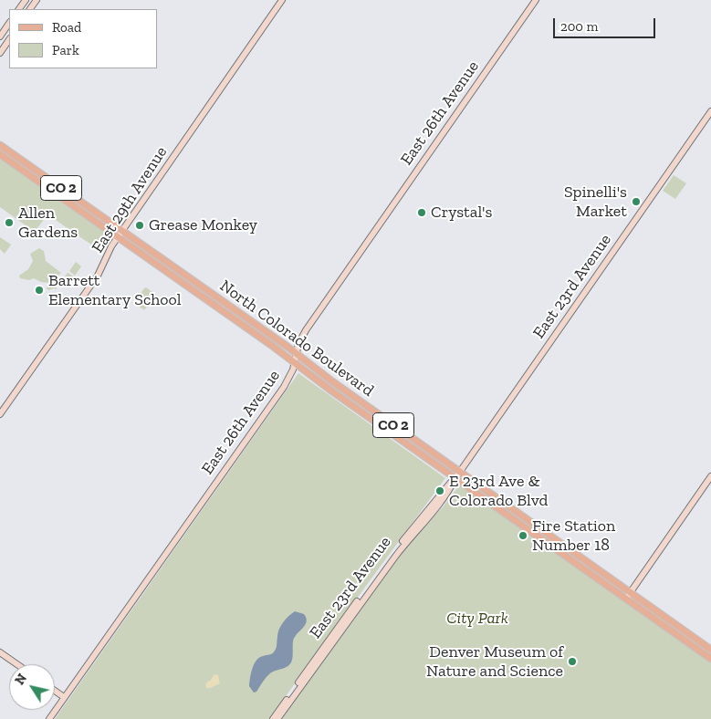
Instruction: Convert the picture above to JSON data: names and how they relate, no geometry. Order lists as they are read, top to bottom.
{
  "streets": {
    "main road": ["CO 2", "North Colorado Boulevard"],
    "street": ["East 26th Avenue", "East 29th Avenue", "East 23rd Avenue"]
  },
  "crossings": [
    ["East 26th Avenue", "North Colorado Boulevard"],
    ["East 29th Avenue", "North Colorado Boulevard"],
    ["East 23rd Avenue", "North Colorado Boulevard"]
  ],
  "parks": ["City Park"],
  "places": [
    "Spinelli's Market",
    "Crystal's",
    "Allen Gardens",
    "Grease Monkey",
    "Barrett Elementary School",
    "E 23rd Ave & Colorado Blvd",
    "Fire Station Number 18",
    "Denver Museum of Nature and Science"
  ],
  "legend": ["Road", "Park"],
  "scale_bar": "200 m",
  "north": "top left"
}
